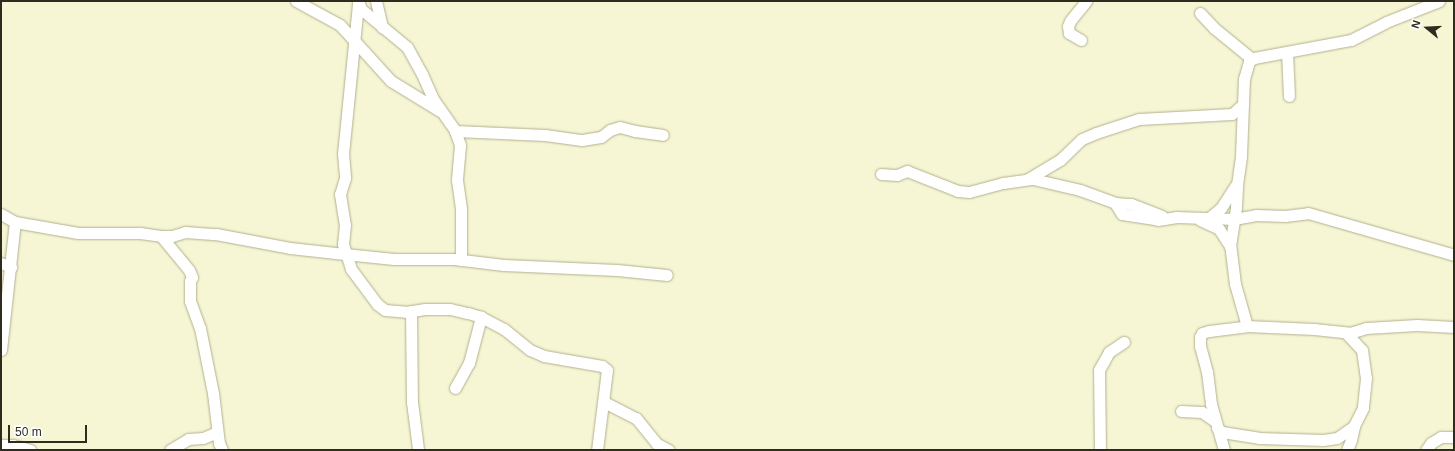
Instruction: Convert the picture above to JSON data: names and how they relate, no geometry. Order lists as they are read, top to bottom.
{
  "scale_bar": "50 m",
  "north": "left"
}
